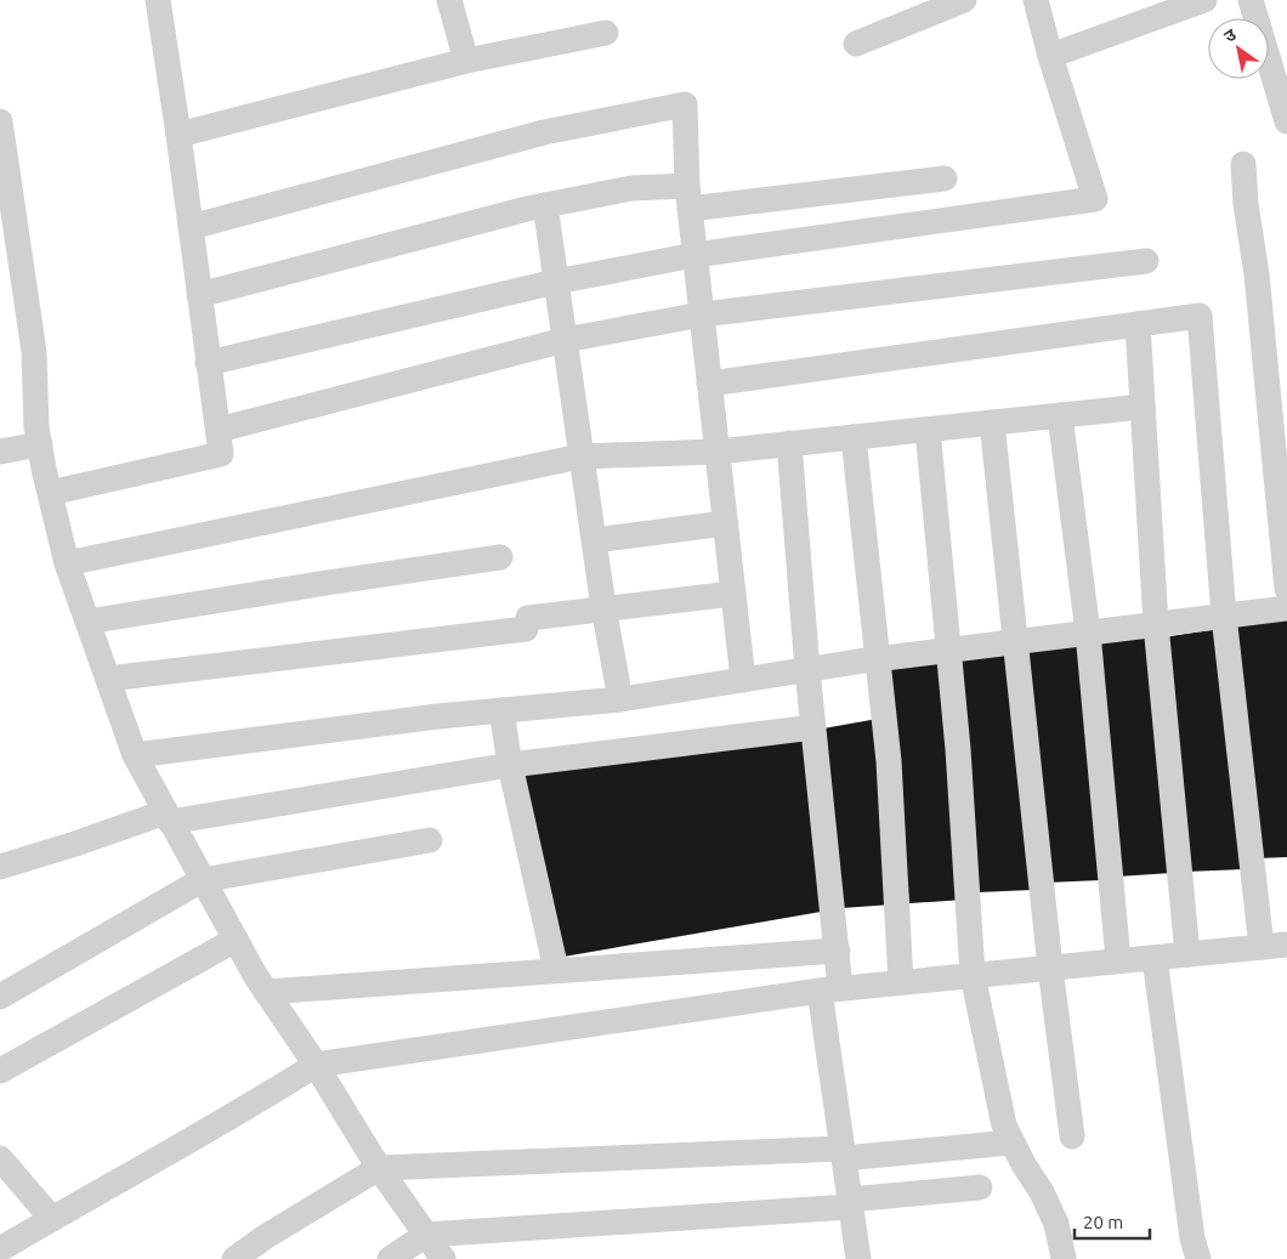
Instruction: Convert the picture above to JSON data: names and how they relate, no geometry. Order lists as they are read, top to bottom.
{
  "scale_bar": "20 m",
  "north": "top left"
}
